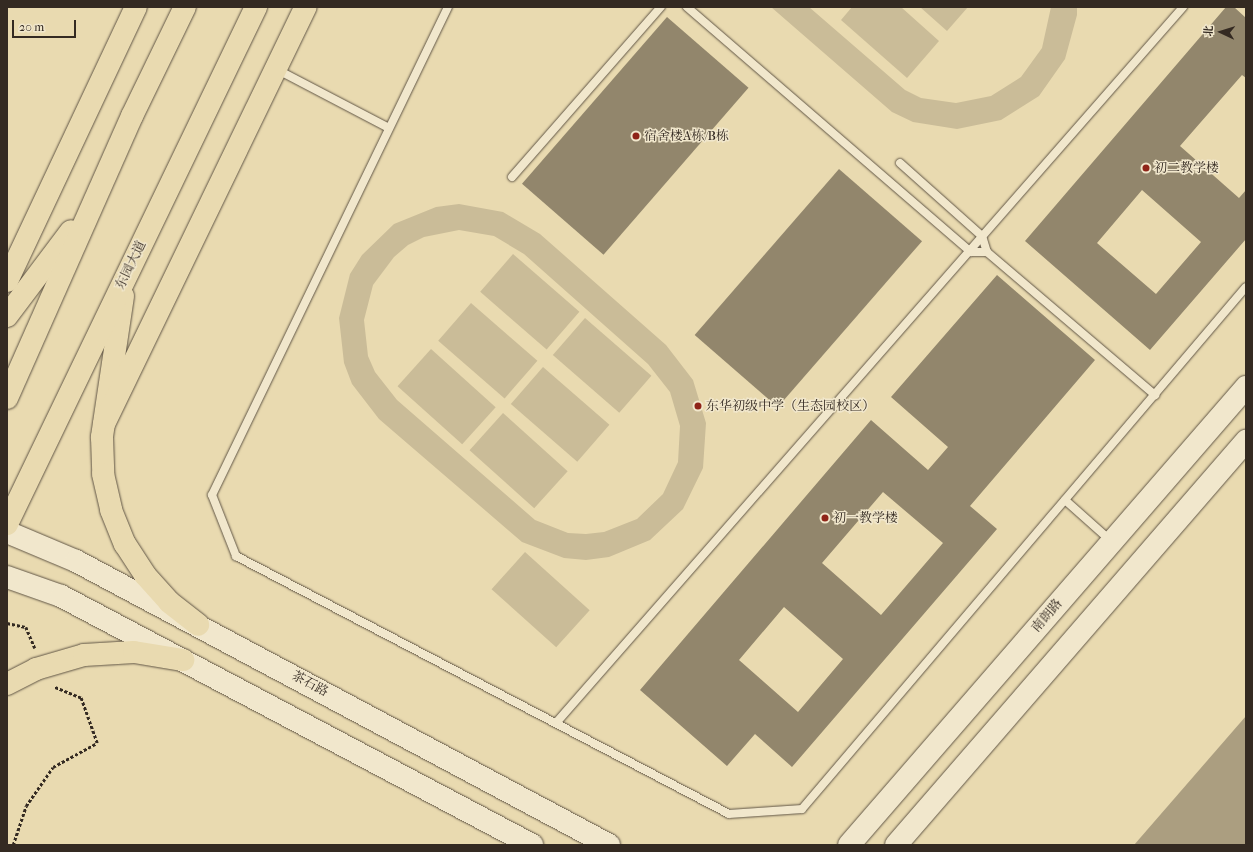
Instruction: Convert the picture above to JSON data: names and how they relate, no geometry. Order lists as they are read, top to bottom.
{
  "streets": {
    "main road": ["东园大道", "南朗路", "茶石路"]
  },
  "places": [
    "宿舍楼A栋/B栋",
    "初二教学楼",
    "东华初级中学（生态园校区）",
    "初一教学楼"
  ],
  "scale_bar": "20 m",
  "north": "left"
}
